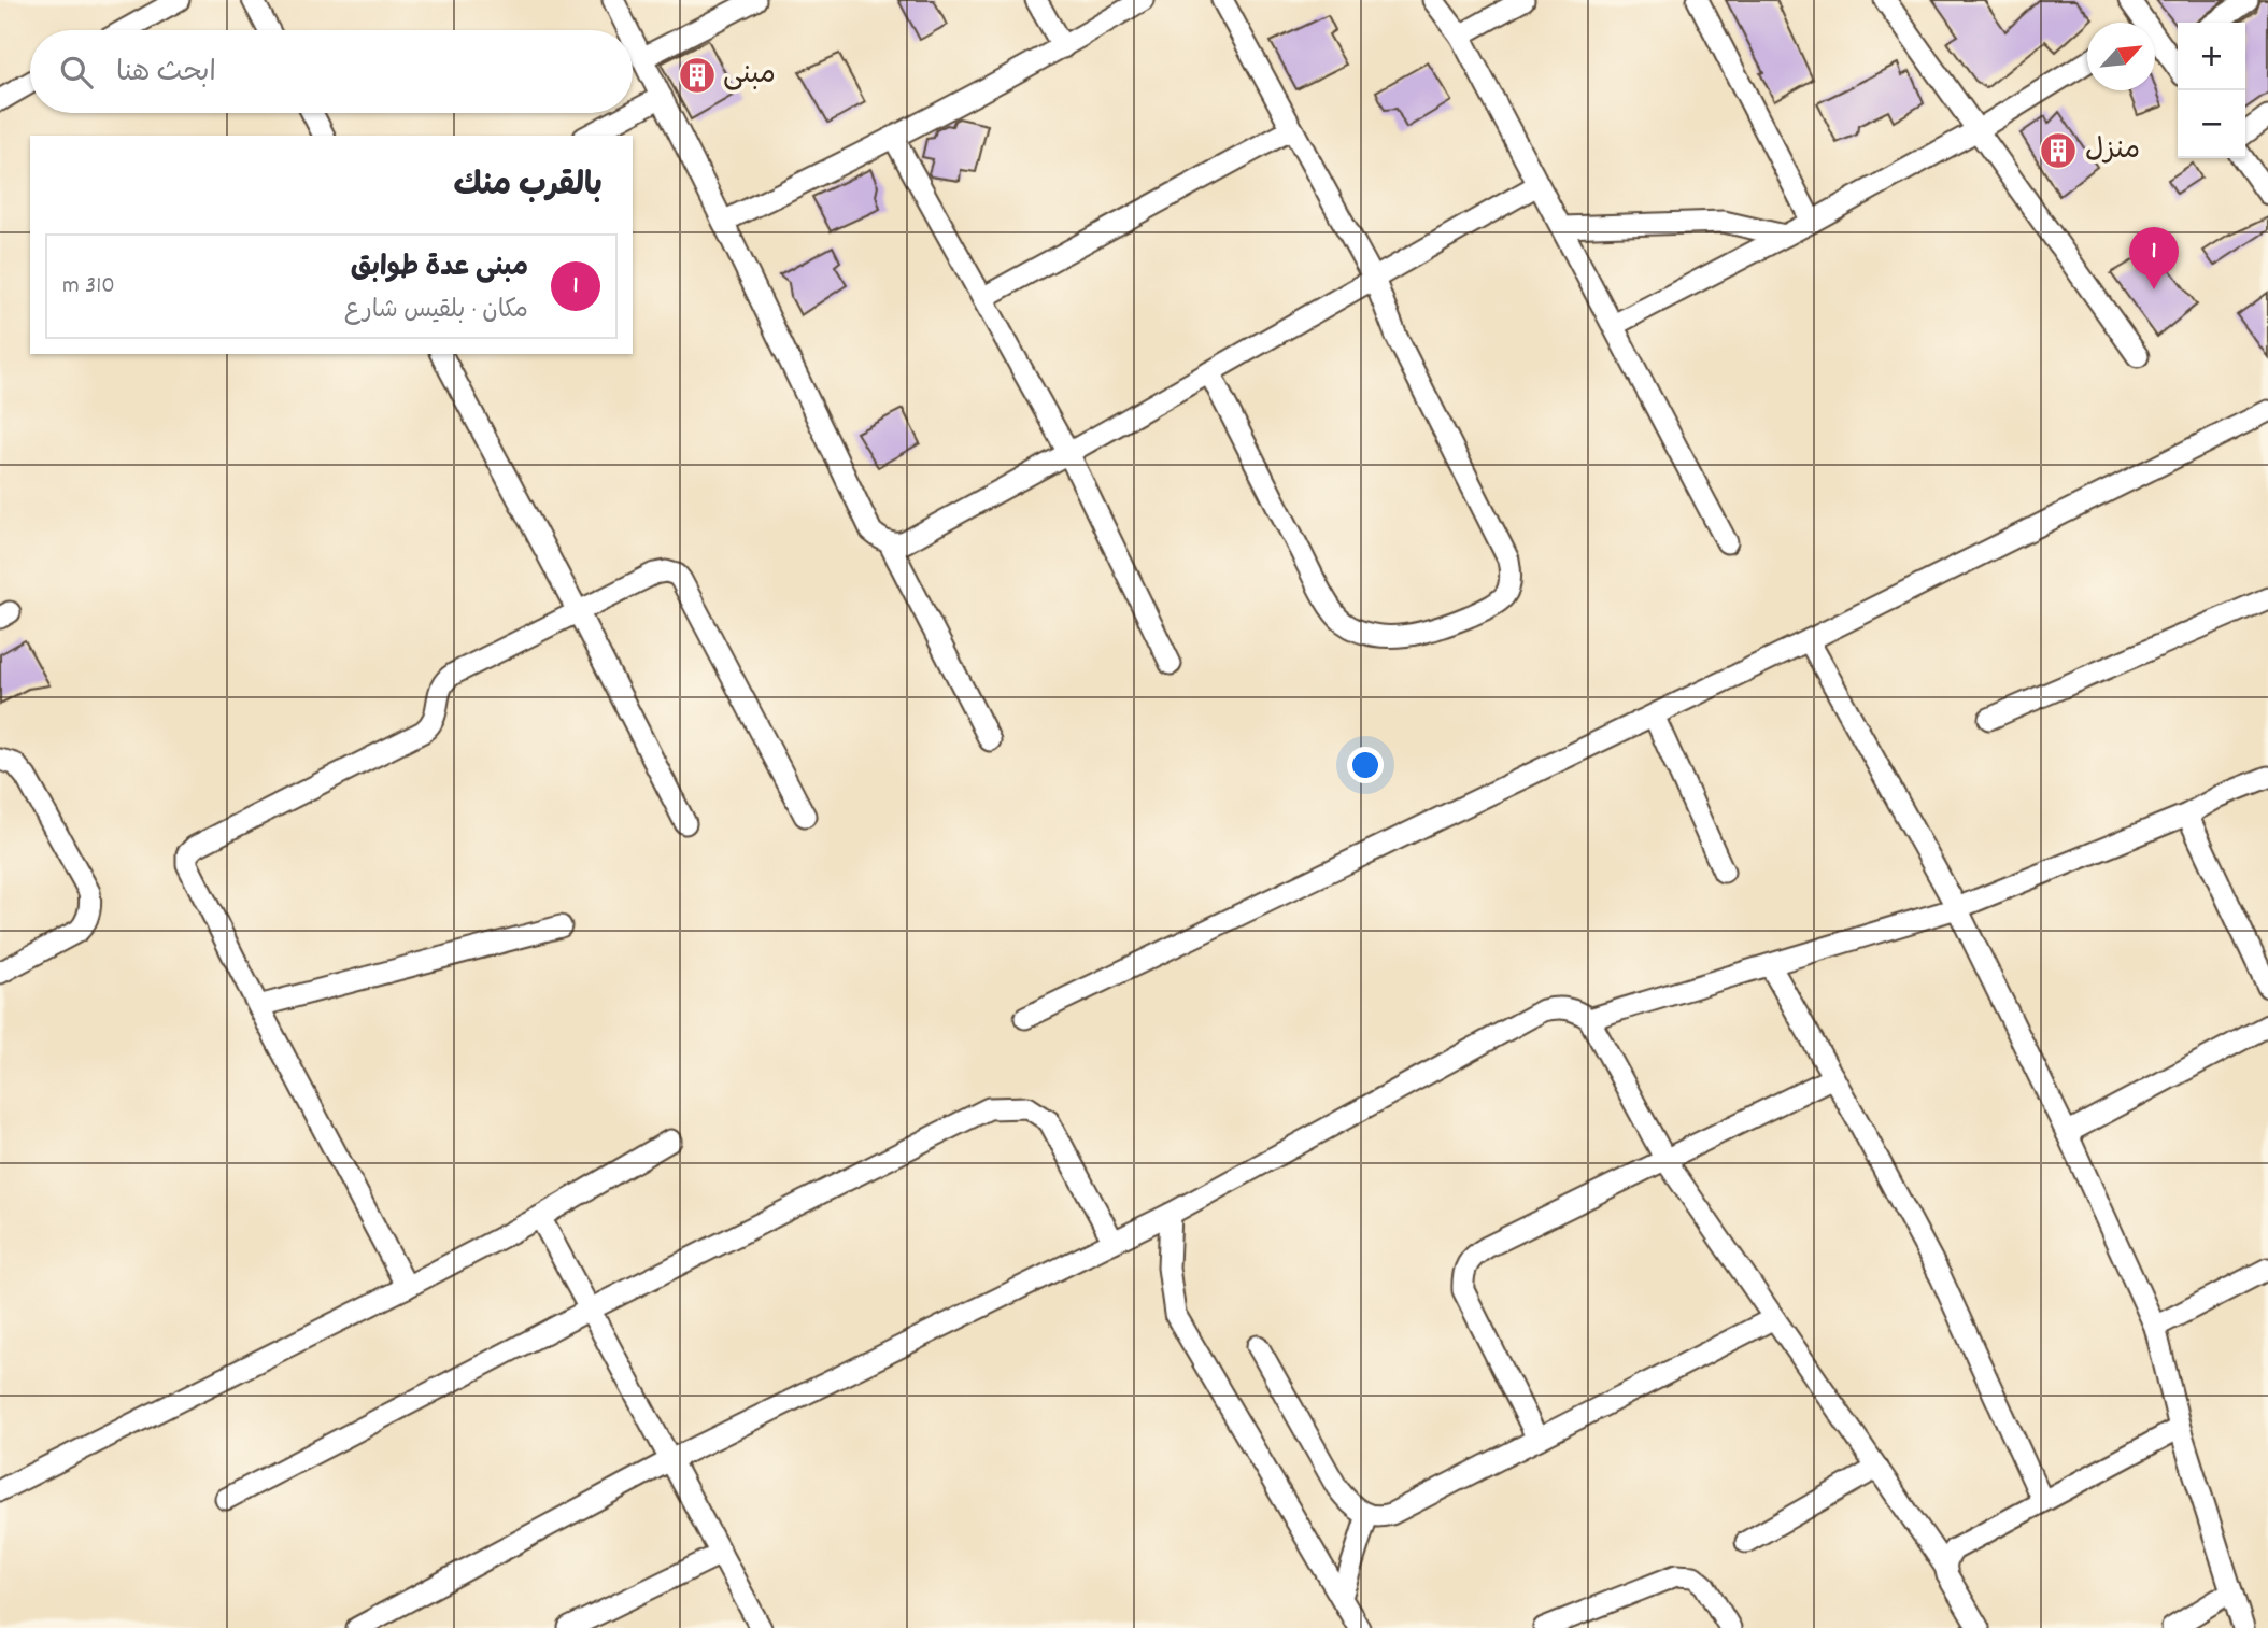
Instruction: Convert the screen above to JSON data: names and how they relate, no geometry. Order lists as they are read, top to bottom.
{
  "places": {
    "building": ["مبنى", "منزل"]
  },
  "north": "top right",
  "page": {
    "map_buttons": ["+", "−"],
    "search": "ابحث هنا",
    "heading": "بالقرب منك",
    "pins": "1",
    "list": [
      {
        "mark": "1",
        "name": "مبنى عدة طوابق",
        "note": "مكان · بلقيس شارع",
        "value": "310 m"
      }
    ]
  }
}
